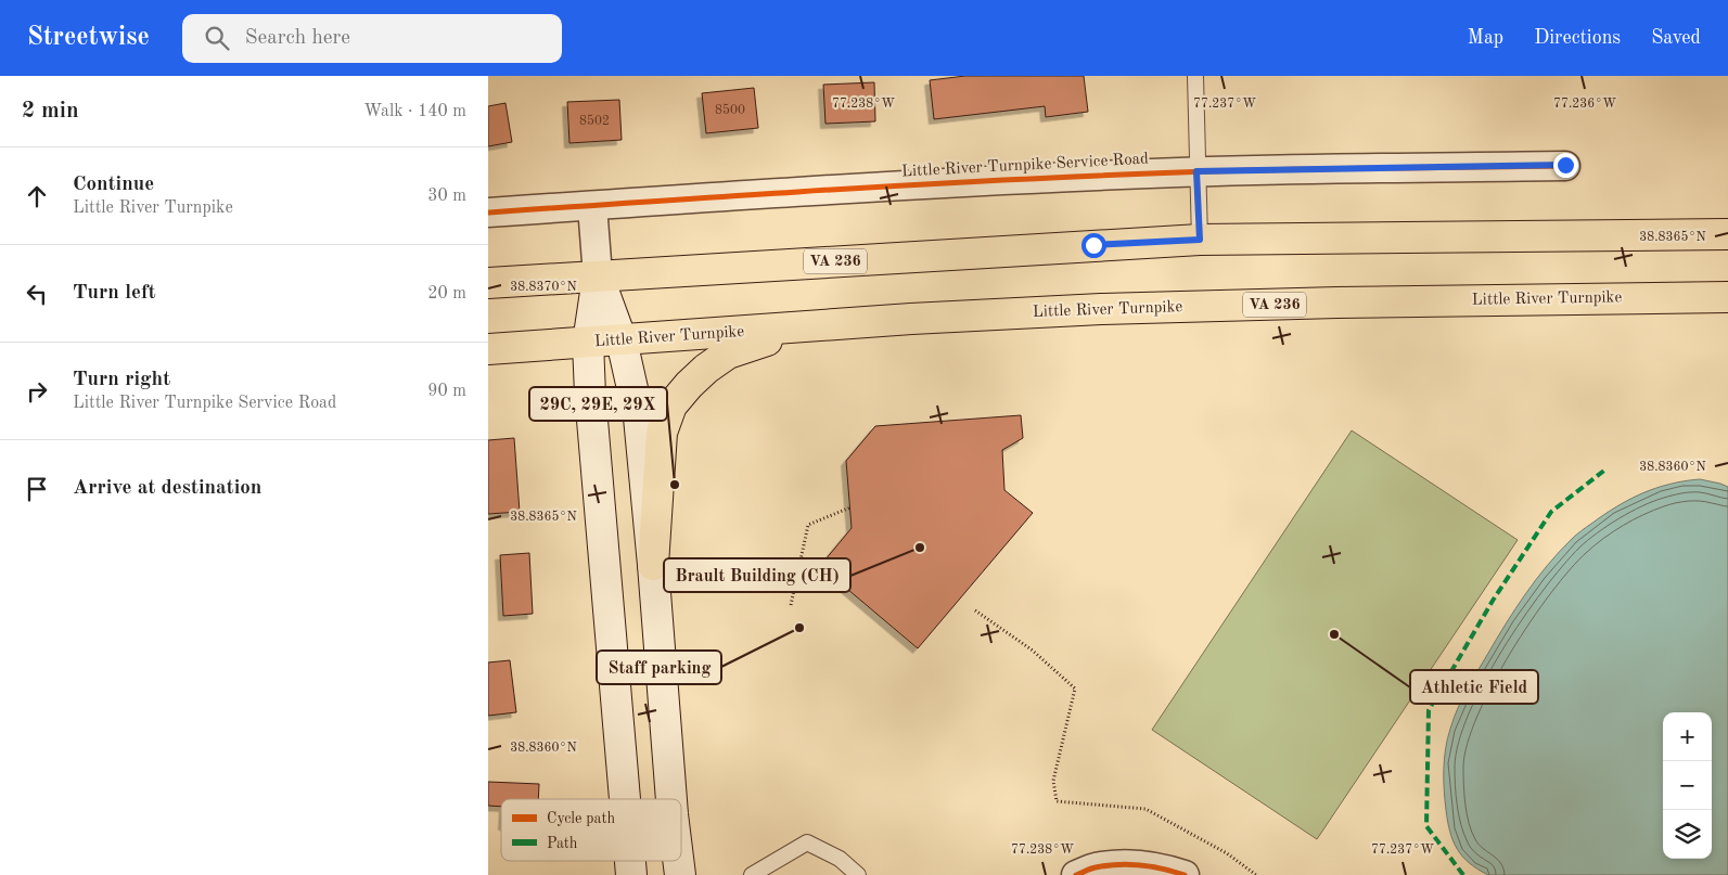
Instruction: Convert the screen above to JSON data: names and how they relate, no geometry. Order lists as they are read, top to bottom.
{
  "streets": {
    "main road": ["VA 236", "Little River Turnpike"],
    "street": ["Little River Turnpike Service Road"]
  },
  "places": [
    "29C, 29E, 29X",
    "Brault Building (CH)",
    "Staff parking",
    "Athletic Field"
  ],
  "house_numbers": ["8500", "8502"],
  "legend": ["Cycle path", "Path"],
  "page": {
    "header": "Streetwise",
    "search": "Search here",
    "nav": ["Map", "Directions", "Saved"],
    "heading": ["2 min", "Walk · 140 m"],
    "list": [
      ["Continue", "Little River Turnpike", "30 m"],
      ["Turn left", "20 m"],
      ["Turn right", "Little River Turnpike Service Road", "90 m"],
      "Arrive at destination"
    ],
    "map_buttons": ["+", "−"]
  },
  "coordinates": [
    "77.238°W",
    "77.237°W",
    "77.236°W",
    "38.8365°N",
    "38.8370°N",
    "38.8360°N"
  ]
}
